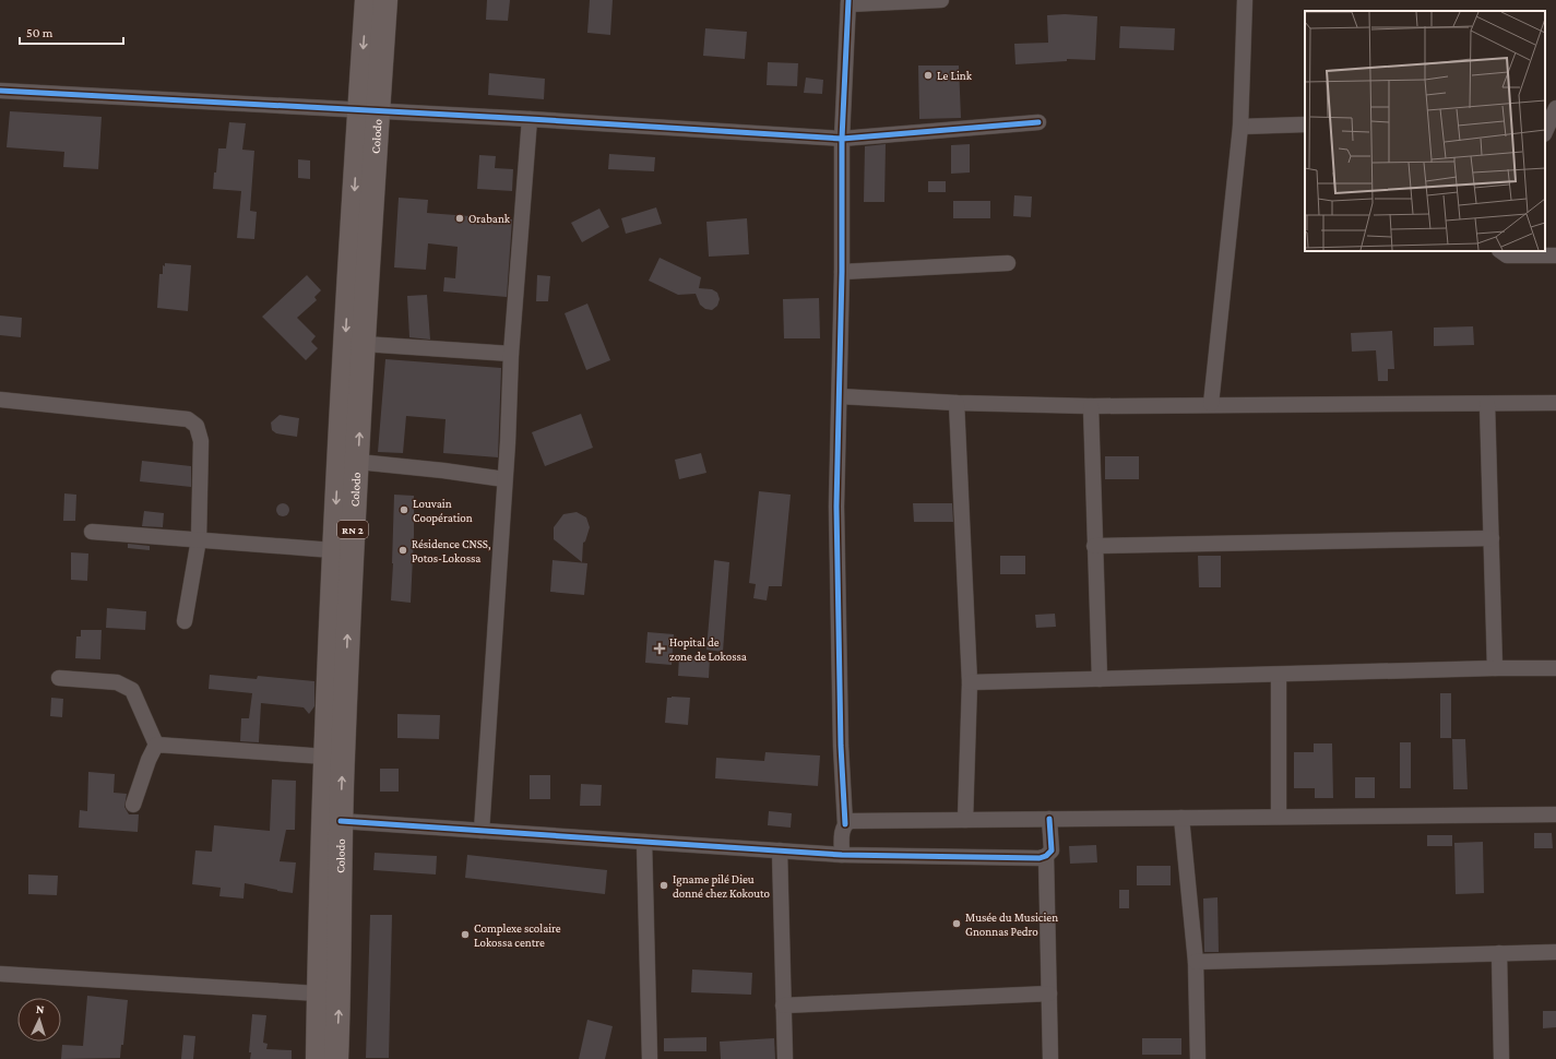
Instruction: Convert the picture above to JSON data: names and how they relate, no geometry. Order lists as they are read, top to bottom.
{
  "streets": {
    "main road": ["Colodo", "RN 2"]
  },
  "places": {
    "other": [
      "Le Link",
      "Orabank",
      "Louvain Coopération",
      "Résidence CNSS, Potos-Lokossa",
      "Igname pilé Dieu donné chez Kokouto",
      "Musée du Musicien Gnonnas Pedro",
      "Complexe scolaire Lokossa centre"
    ],
    "health": ["Hopital de zone de Lokossa"]
  },
  "scale_bar": "50 m",
  "north": "top"
}
